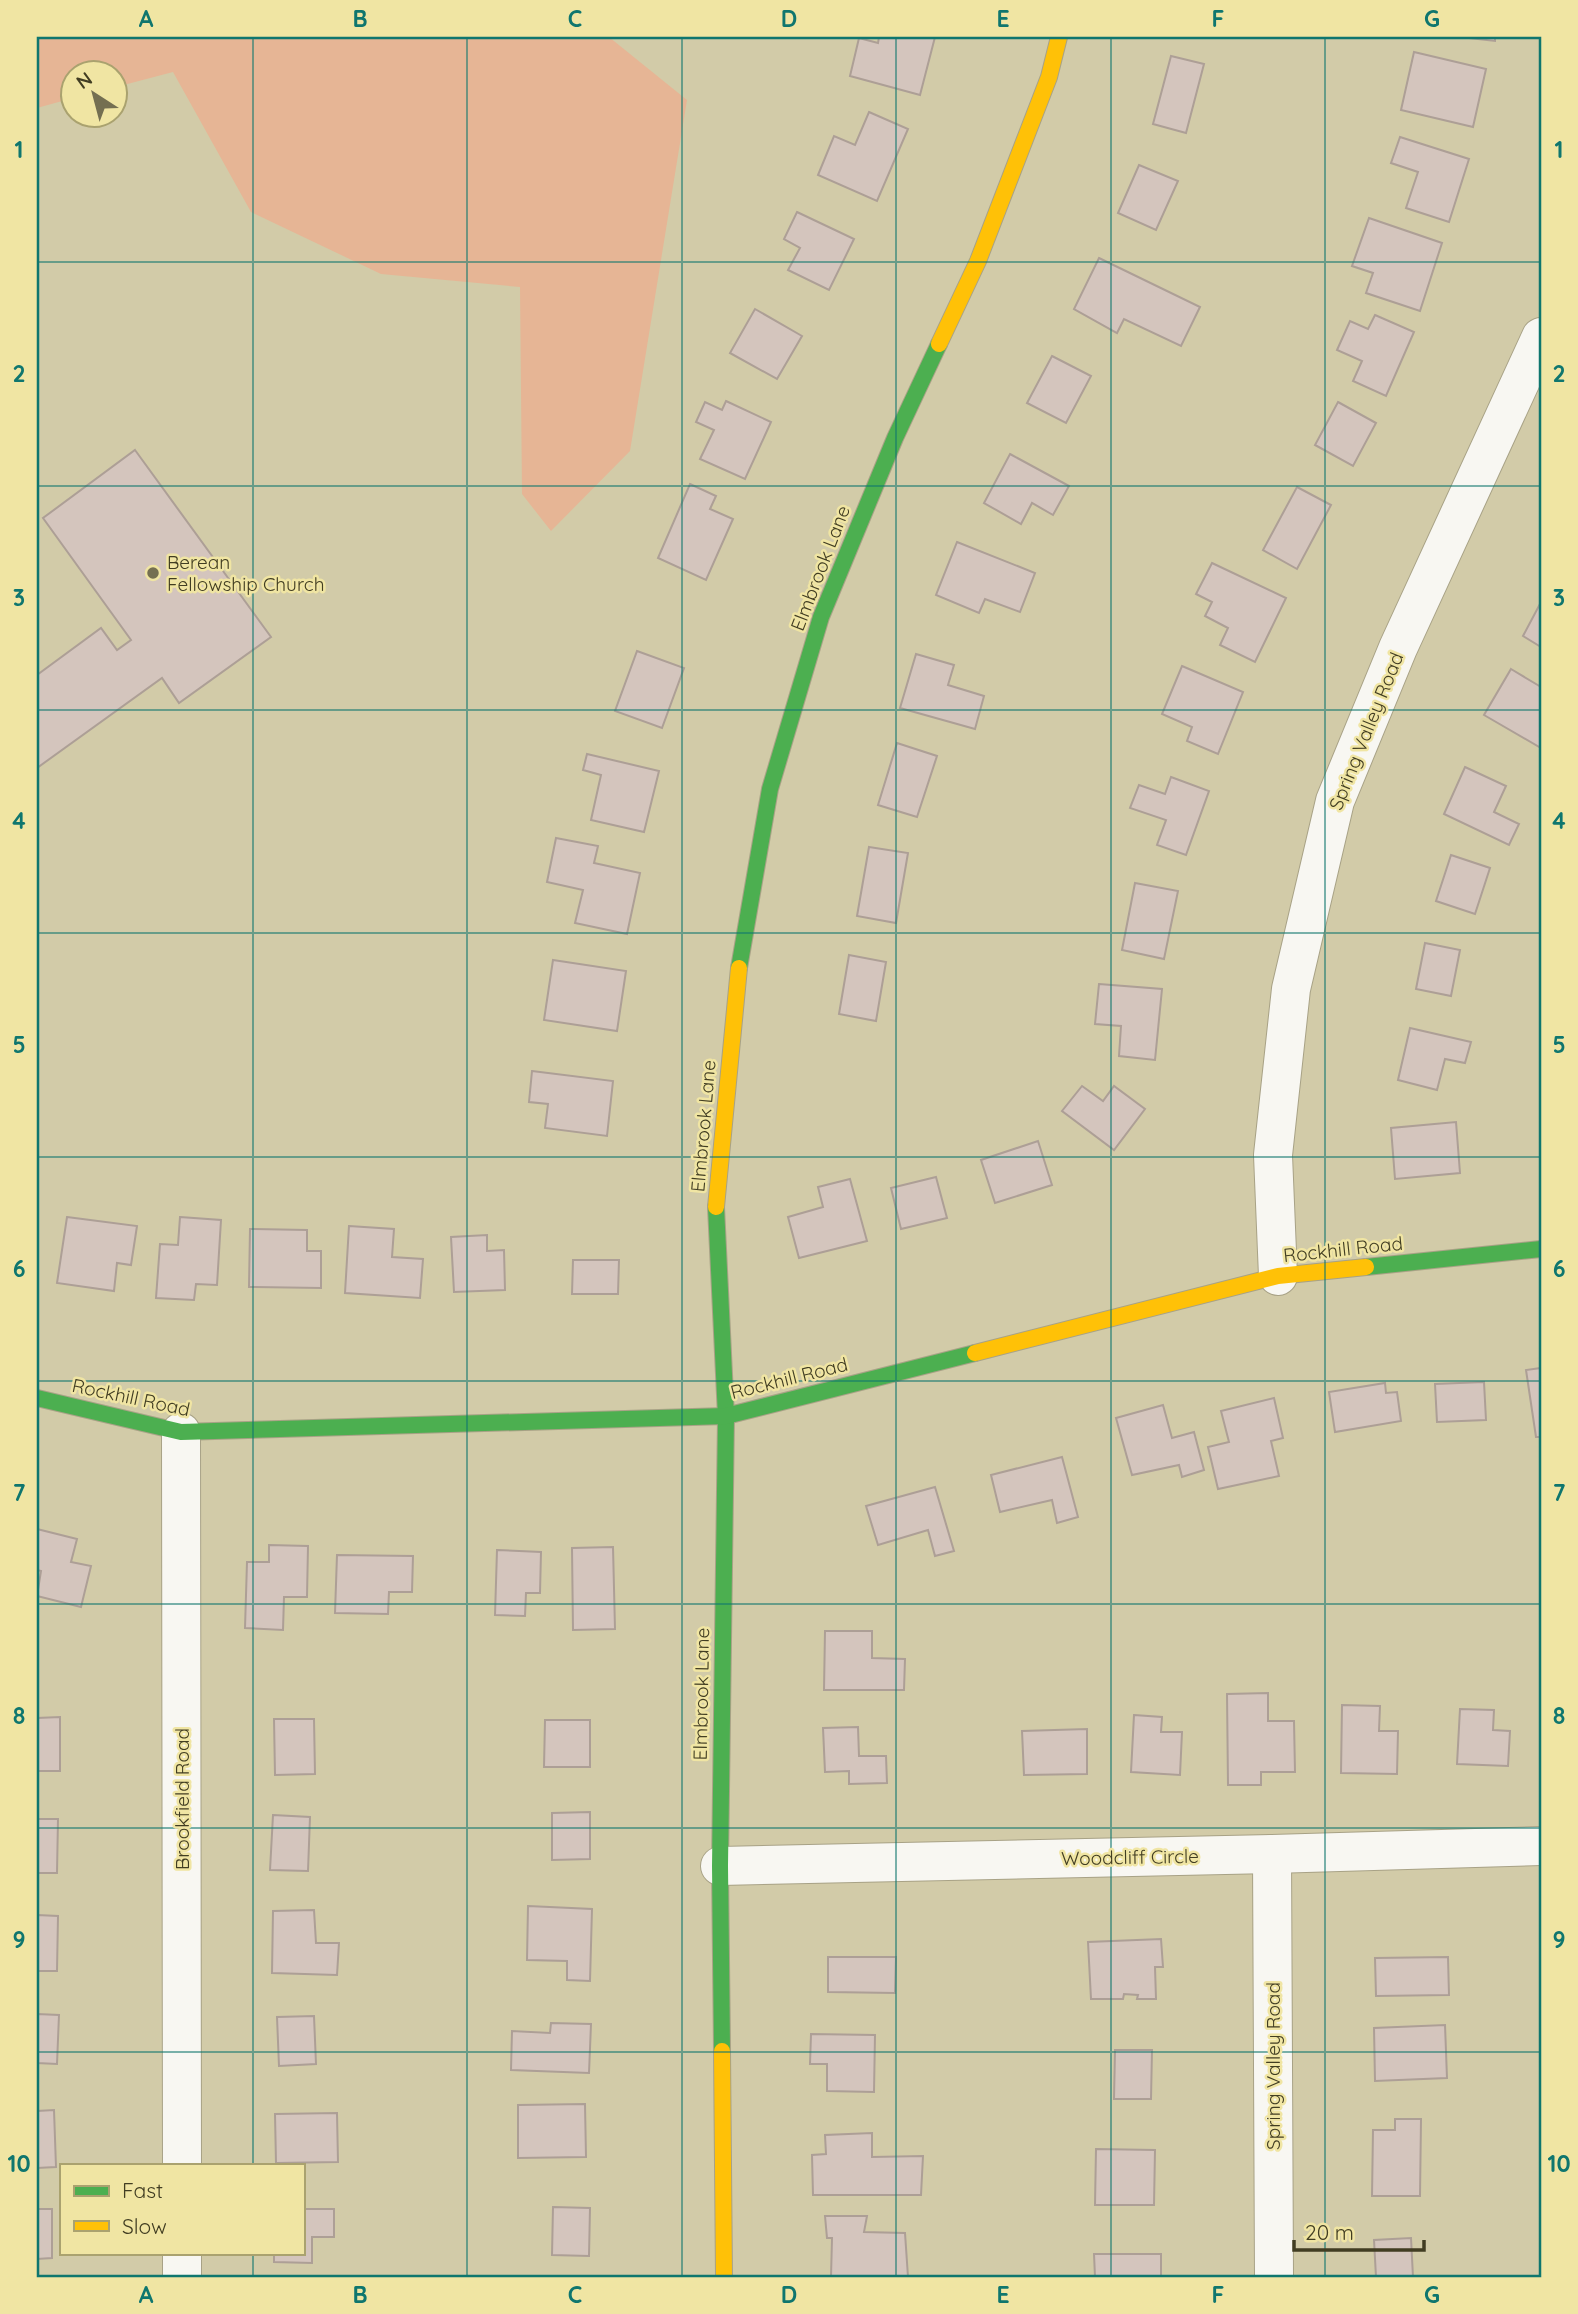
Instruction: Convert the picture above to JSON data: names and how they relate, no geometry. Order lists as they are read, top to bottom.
{
  "streets": {
    "street": [
      "Elmbrook Lane",
      "Spring Valley Road",
      "Rockhill Road",
      "Brookfield Road",
      "Woodcliff Circle"
    ]
  },
  "crossings": [
    ["Elmbrook Lane", "Rockhill Road"],
    ["Elmbrook Lane", "Woodcliff Circle"],
    ["Spring Valley Road", "Rockhill Road"],
    ["Spring Valley Road", "Woodcliff Circle"],
    ["Rockhill Road", "Brookfield Road"]
  ],
  "places": ["Berean Fellowship Church"],
  "legend": ["Fast", "Slow"],
  "scale_bar": "20 m",
  "north": "top left",
  "grid": {
    "columns": [
      "A",
      "B",
      "C",
      "D",
      "E",
      "F",
      "G"
    ],
    "rows": [
      "1",
      "2",
      "3",
      "4",
      "5",
      "6",
      "7",
      "8",
      "9",
      "10"
    ]
  }
}
